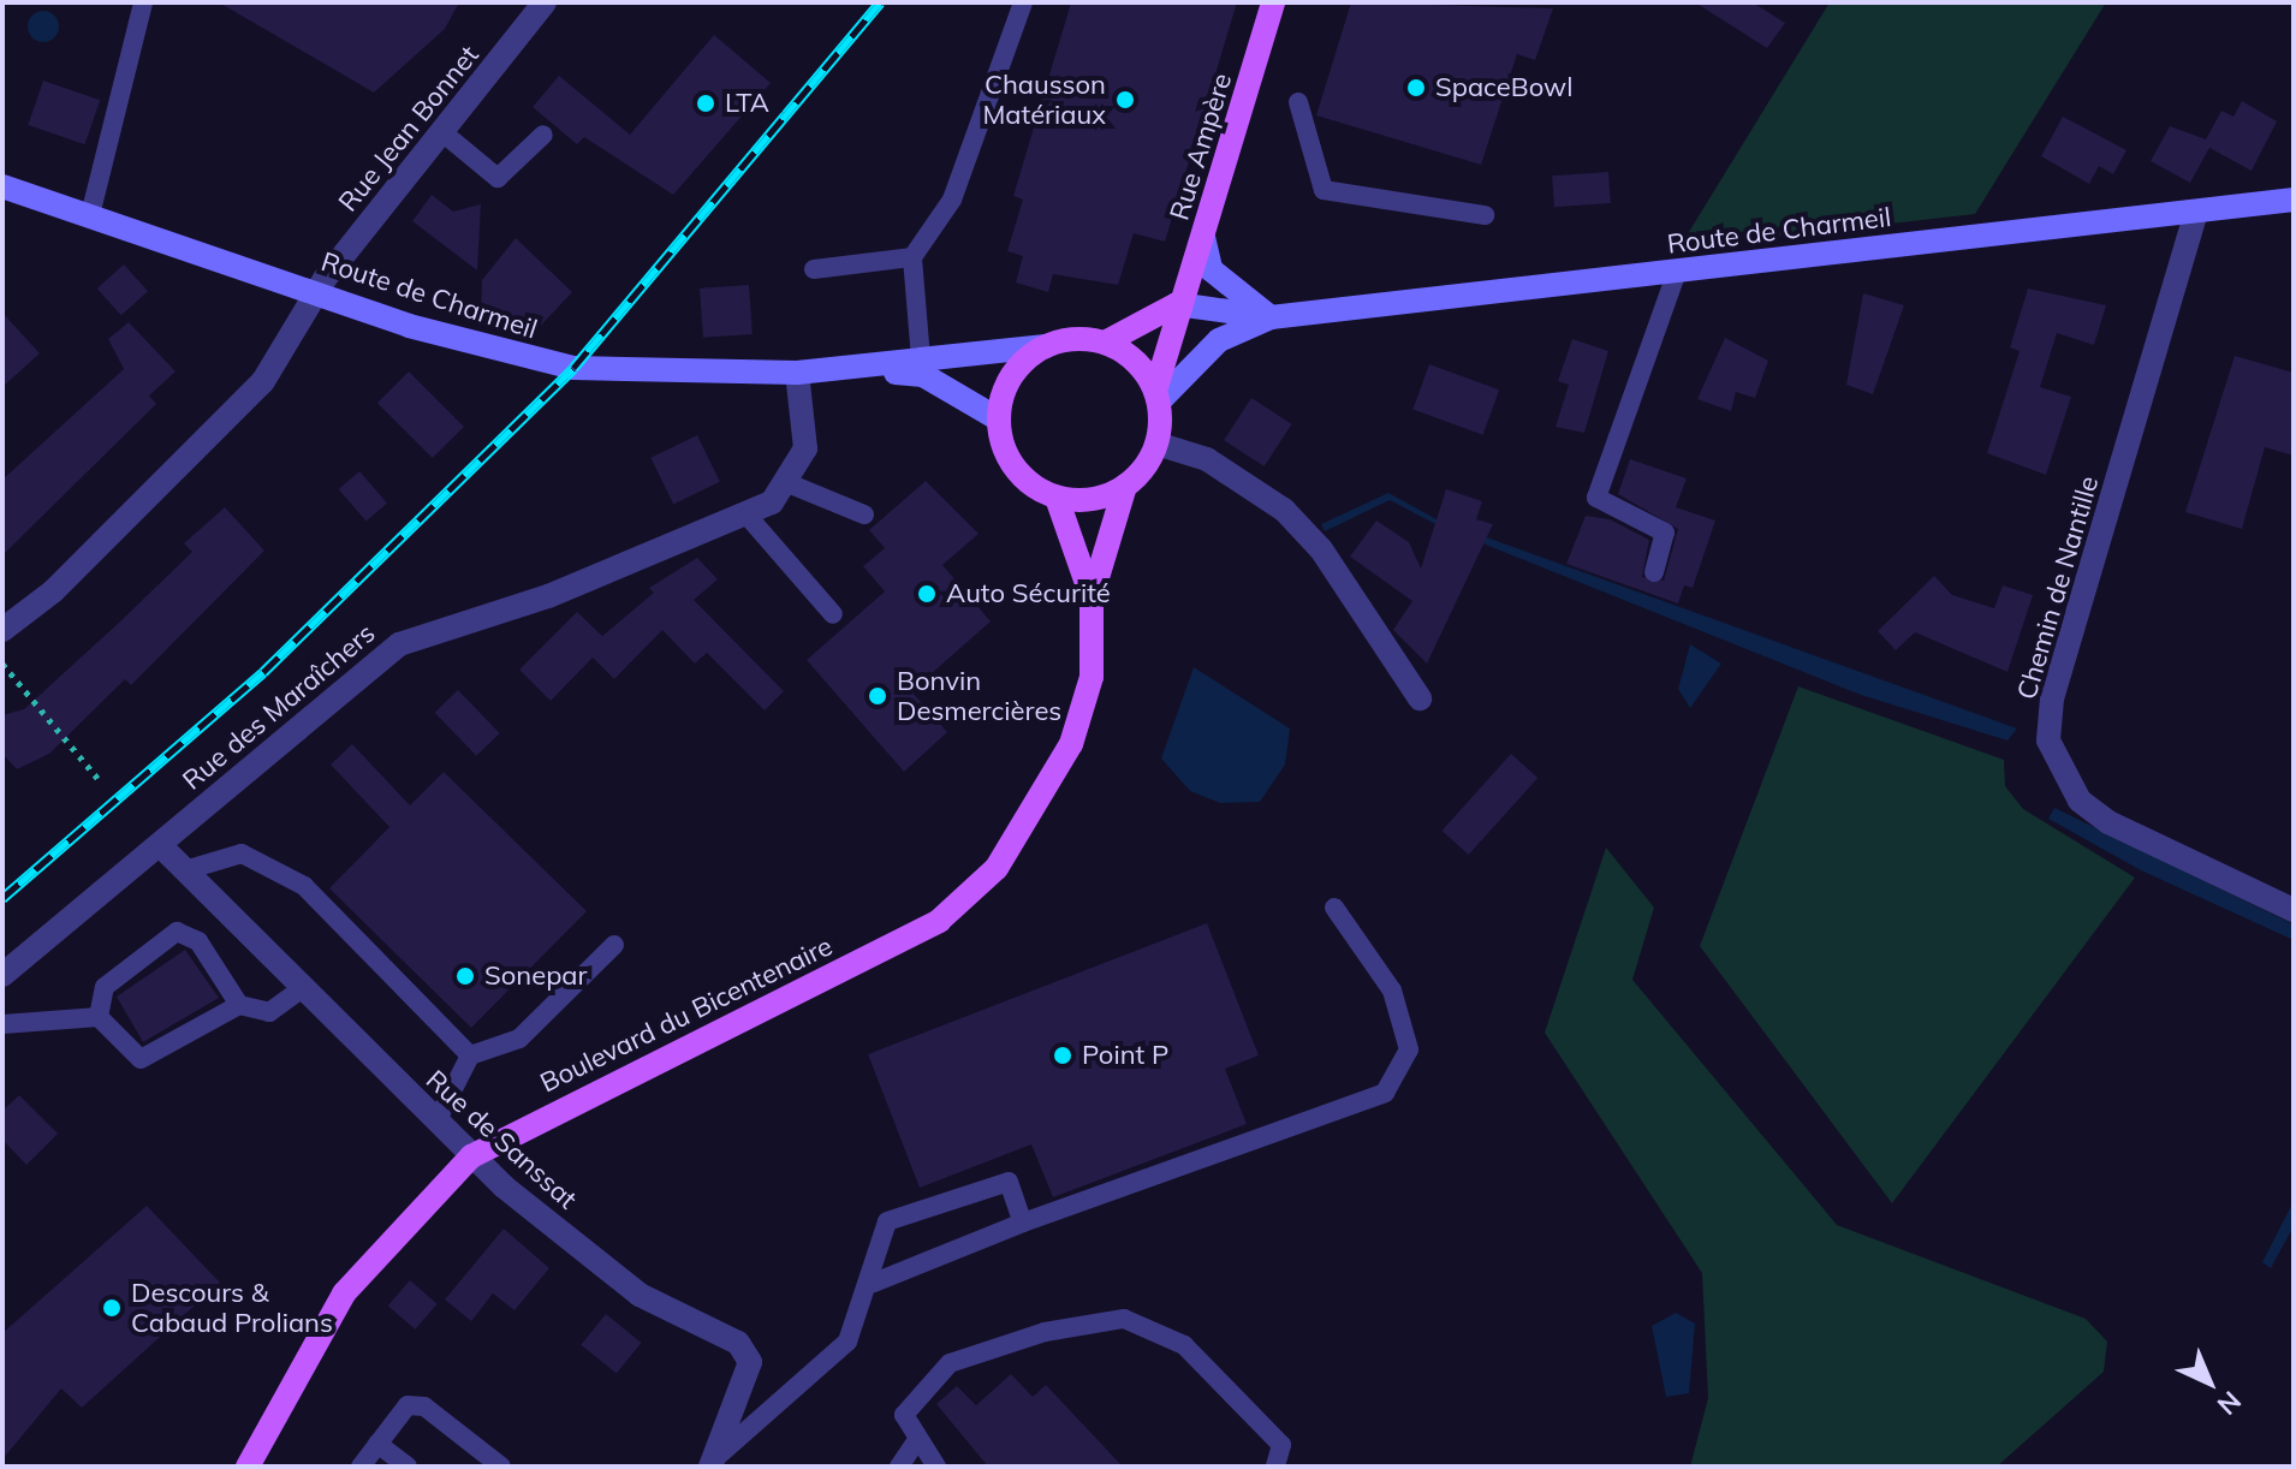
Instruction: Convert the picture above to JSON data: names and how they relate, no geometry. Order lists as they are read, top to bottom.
{
  "streets": {
    "main road": ["Rue Ampère", "Route de Charmeil", "Boulevard du Bicentenaire"],
    "street": [
      "Rue Jean Bonnet",
      "Chemin de Nantille",
      "Rue des Maraîchers",
      "Rue de Sanssat"
    ]
  },
  "crossings": [
    ["Rue Jean Bonnet", "Route de Charmeil"],
    ["Rue Ampère", "Route de Charmeil"],
    ["Rue Ampère", "Boulevard du Bicentenaire"],
    ["Route de Charmeil", "Chemin de Nantille"],
    ["Route de Charmeil", "Boulevard du Bicentenaire"],
    ["Rue des Maraîchers", "Rue de Sanssat"],
    ["Boulevard du Bicentenaire", "Rue de Sanssat"]
  ],
  "places": [
    "SpaceBowl",
    "Chausson Matériaux",
    "LTA",
    "Auto Sécurité",
    "Bonvin Desmercières",
    "Sonepar",
    "Point P",
    "Descours & Cabaud Prolians"
  ],
  "north": "bottom right"
}
